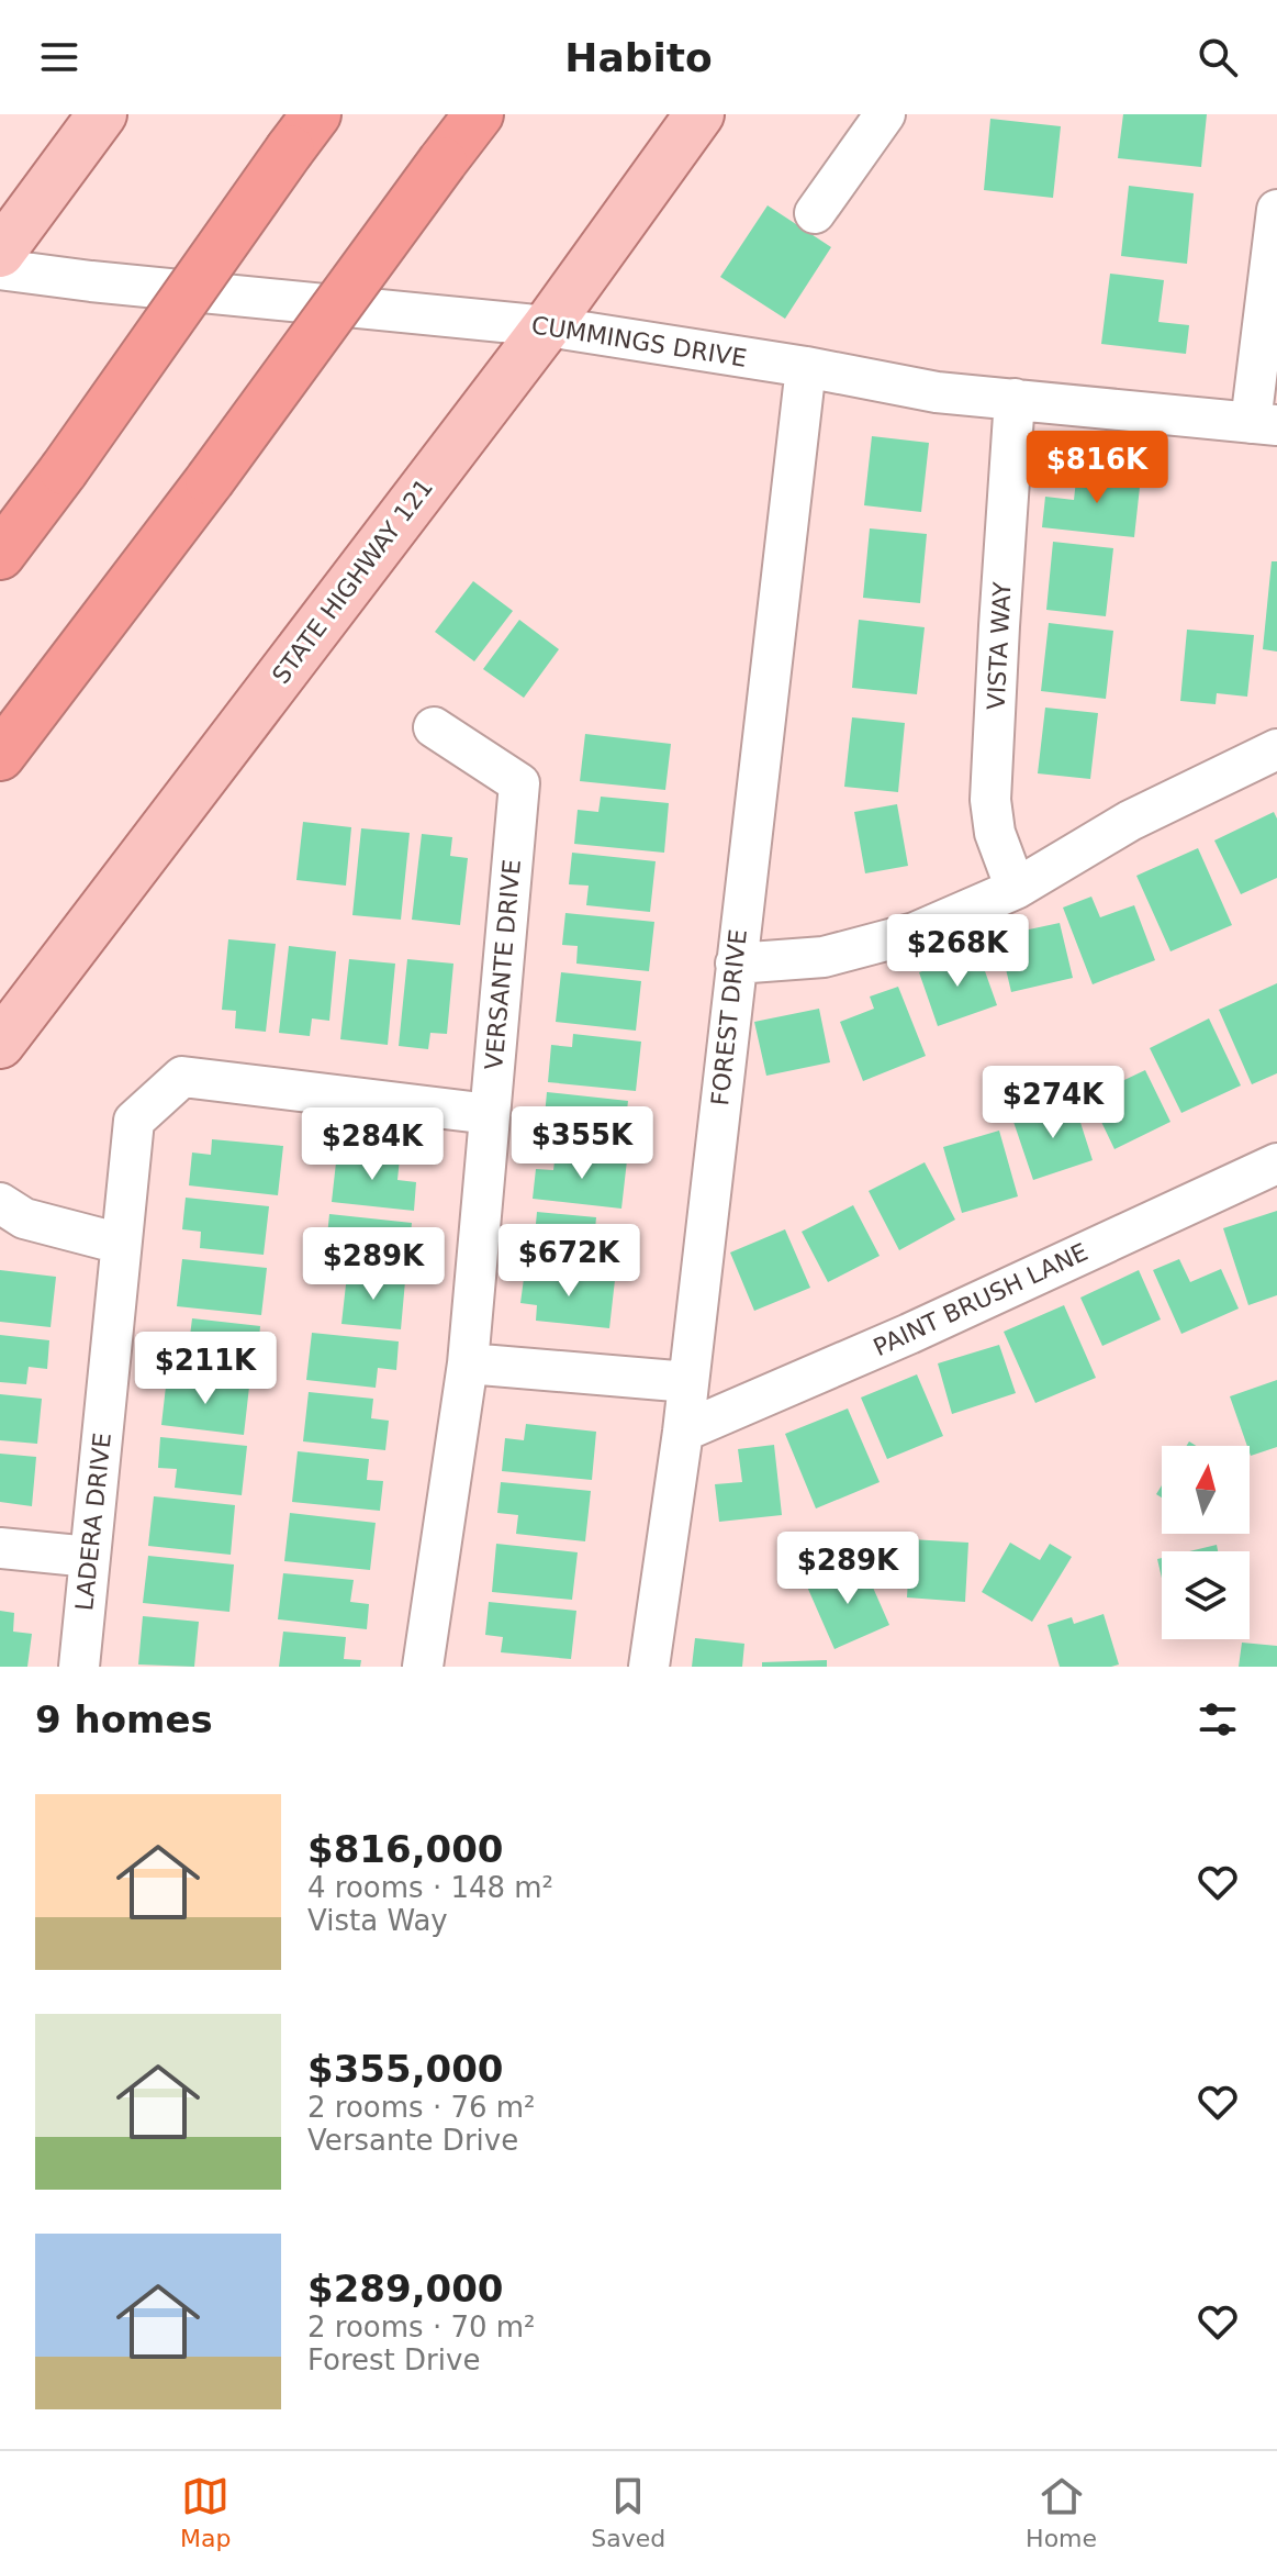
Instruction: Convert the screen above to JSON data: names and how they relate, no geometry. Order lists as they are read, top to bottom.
{
  "streets": {
    "main road": ["STATE HIGHWAY 121"],
    "street": [
      "CUMMINGS DRIVE",
      "VISTA WAY",
      "VERSANTE DRIVE",
      "FOREST DRIVE",
      "PAINT BRUSH LANE",
      "LADERA DRIVE"
    ]
  },
  "crossings": [
    ["CUMMINGS DRIVE", "STATE HIGHWAY 121"],
    ["CUMMINGS DRIVE", "VISTA WAY"],
    ["CUMMINGS DRIVE", "FOREST DRIVE"],
    ["VERSANTE DRIVE", "LADERA DRIVE"],
    ["FOREST DRIVE", "PAINT BRUSH LANE"]
  ],
  "north": "top",
  "page": {
    "header": "Habito",
    "price": [
      "$816K",
      "$268K",
      "$274K",
      "$355K",
      "$284K",
      "$672K",
      "$289K",
      "$211K",
      "$289K"
    ],
    "heading": "9 homes",
    "list": [
      {
        "name": "$816,000",
        "note": "4 rooms · 148 m² · Vista Way"
      },
      {
        "name": "$355,000",
        "note": "2 rooms · 76 m² · Versante Drive"
      },
      {
        "name": "$289,000",
        "note": "2 rooms · 70 m² · Forest Drive"
      }
    ],
    "tabs": ["Map", "Saved", "Home"]
  }
}
